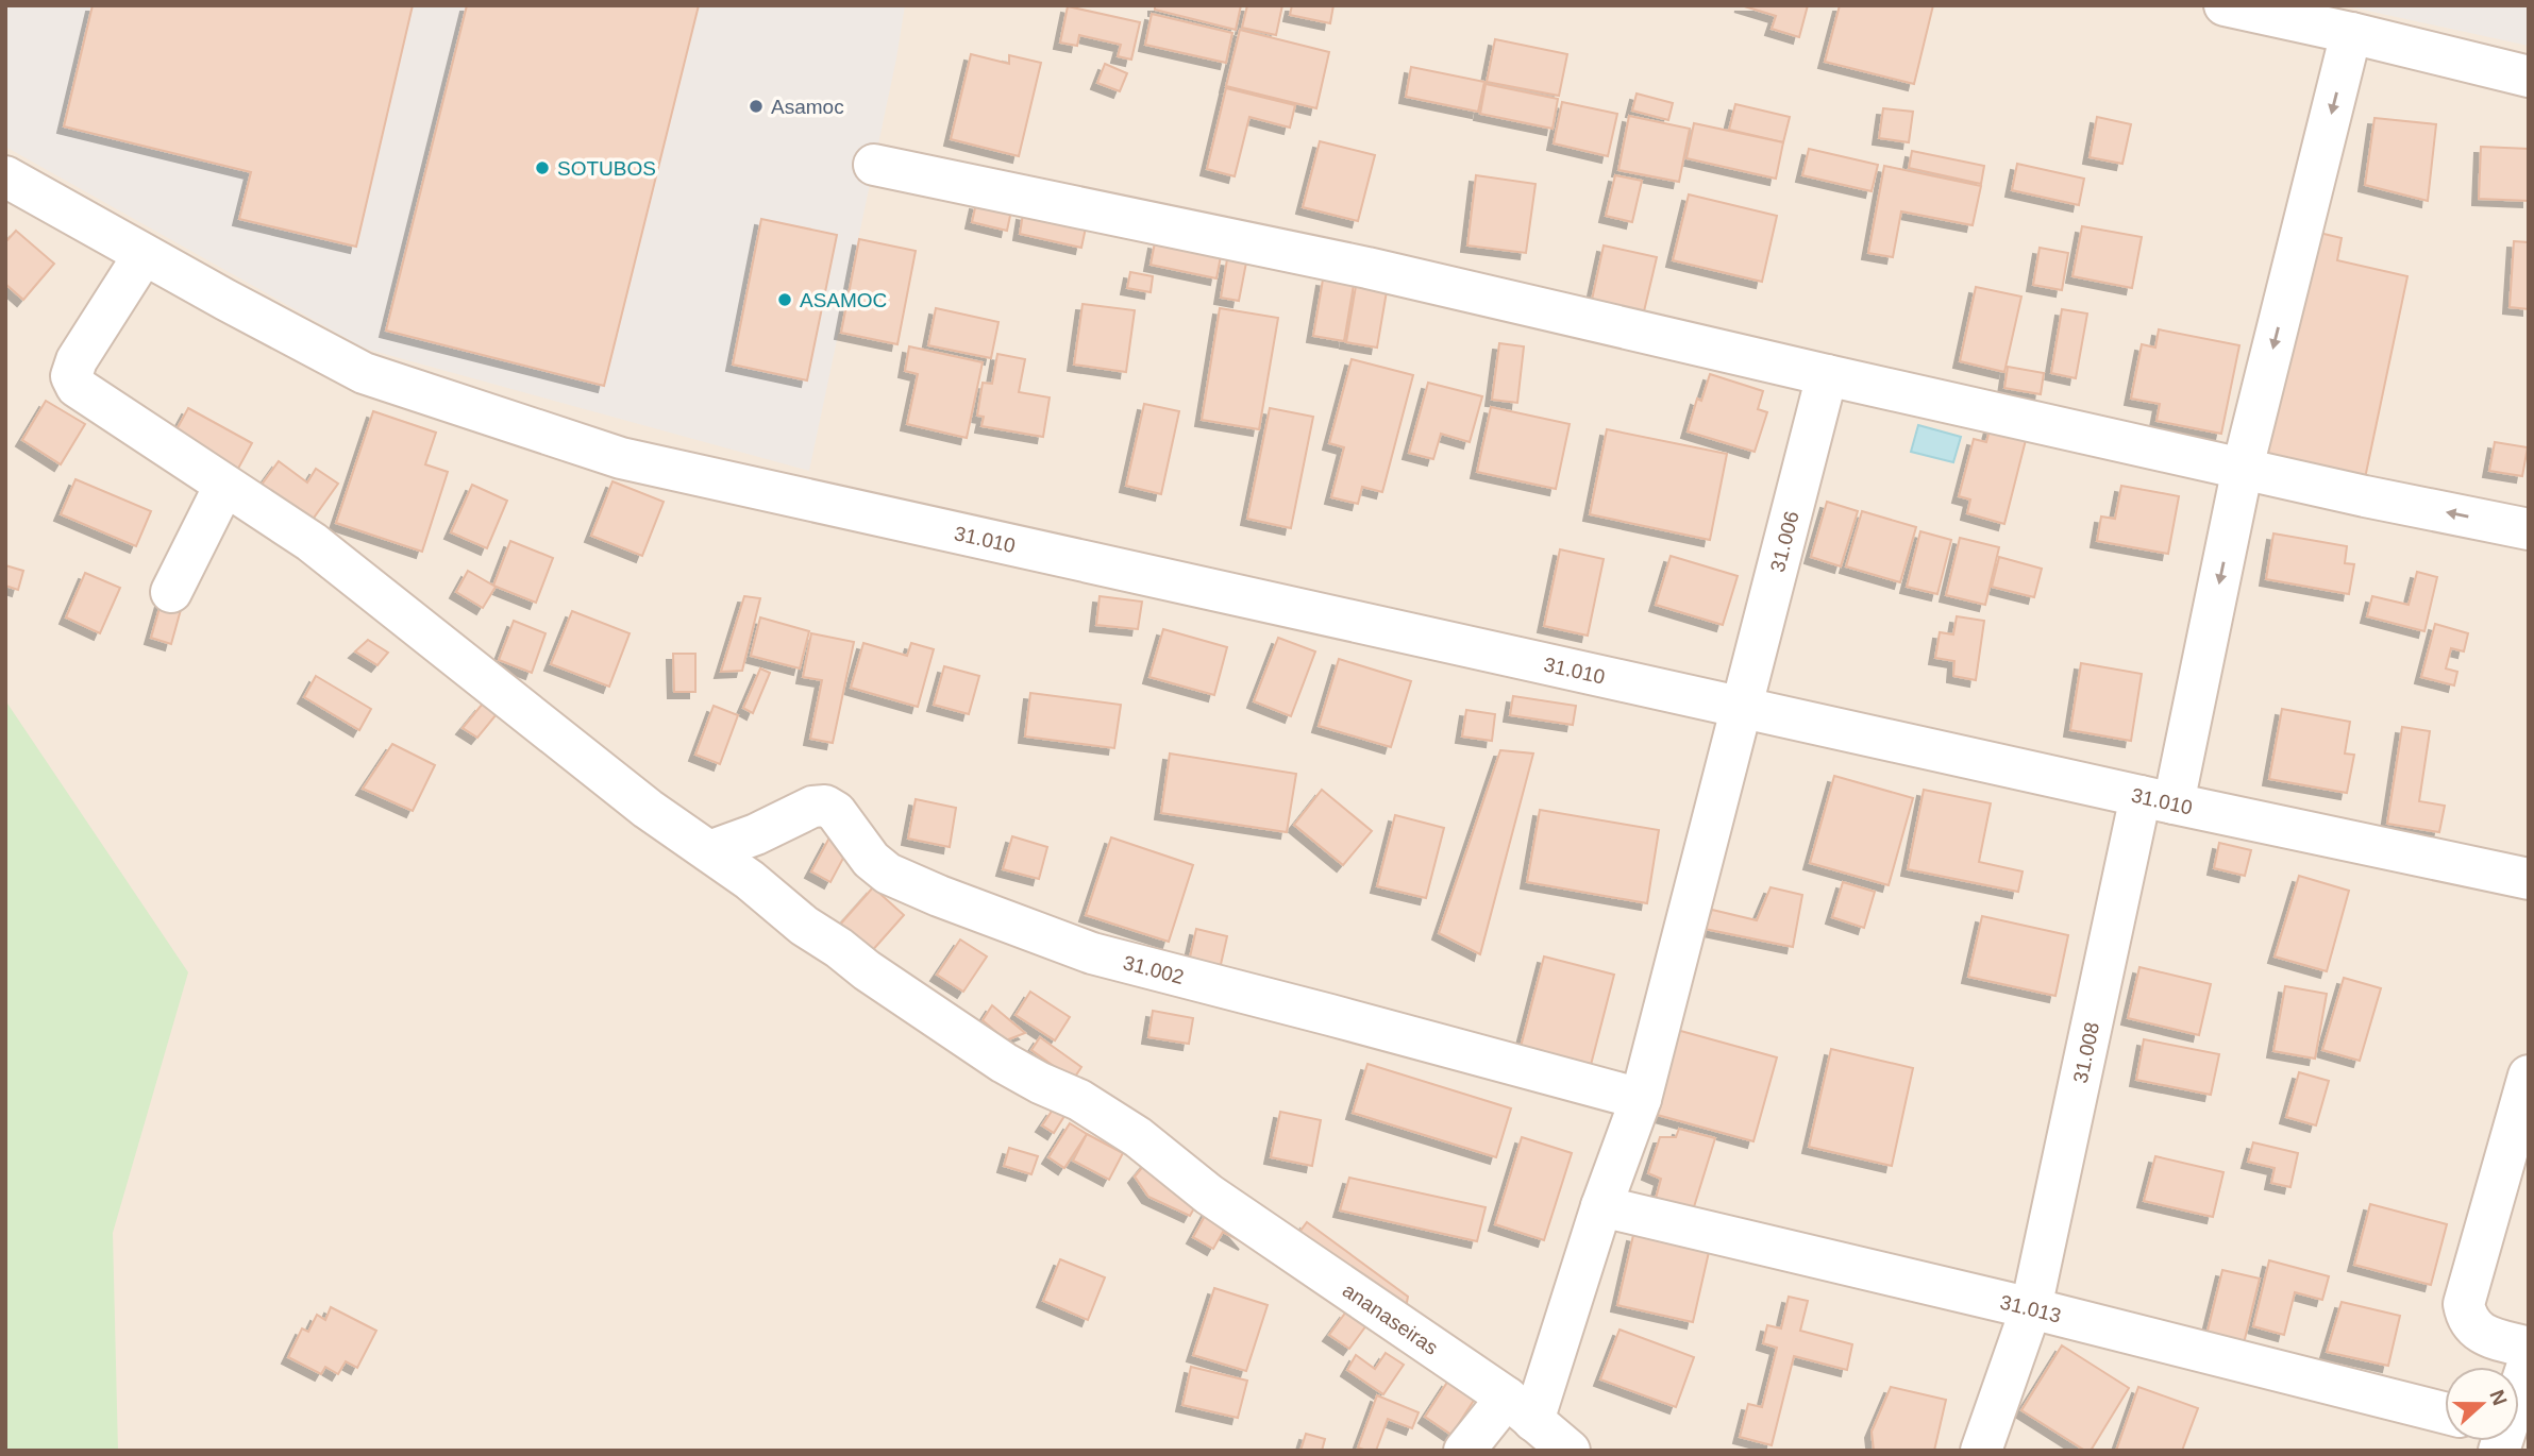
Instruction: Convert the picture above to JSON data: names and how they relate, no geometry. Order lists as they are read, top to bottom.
{
  "streets": {
    "street": [
      "31.010",
      "31.006",
      "31.002",
      "31.008",
      "31.013",
      "ananaseiras"
    ]
  },
  "crossings": [
    ["31.010", "31.006"],
    ["31.010", "31.008"],
    ["31.010", "ananaseiras"],
    ["31.006", "31.002"],
    ["31.006", "31.013"],
    ["31.006", "ananaseiras"],
    ["31.002", "ananaseiras"],
    ["31.008", "31.013"]
  ],
  "one_way": ["31.008"],
  "places": ["Asamoc", "SOTUBOS", "ASAMOC"],
  "north": "right"
}
